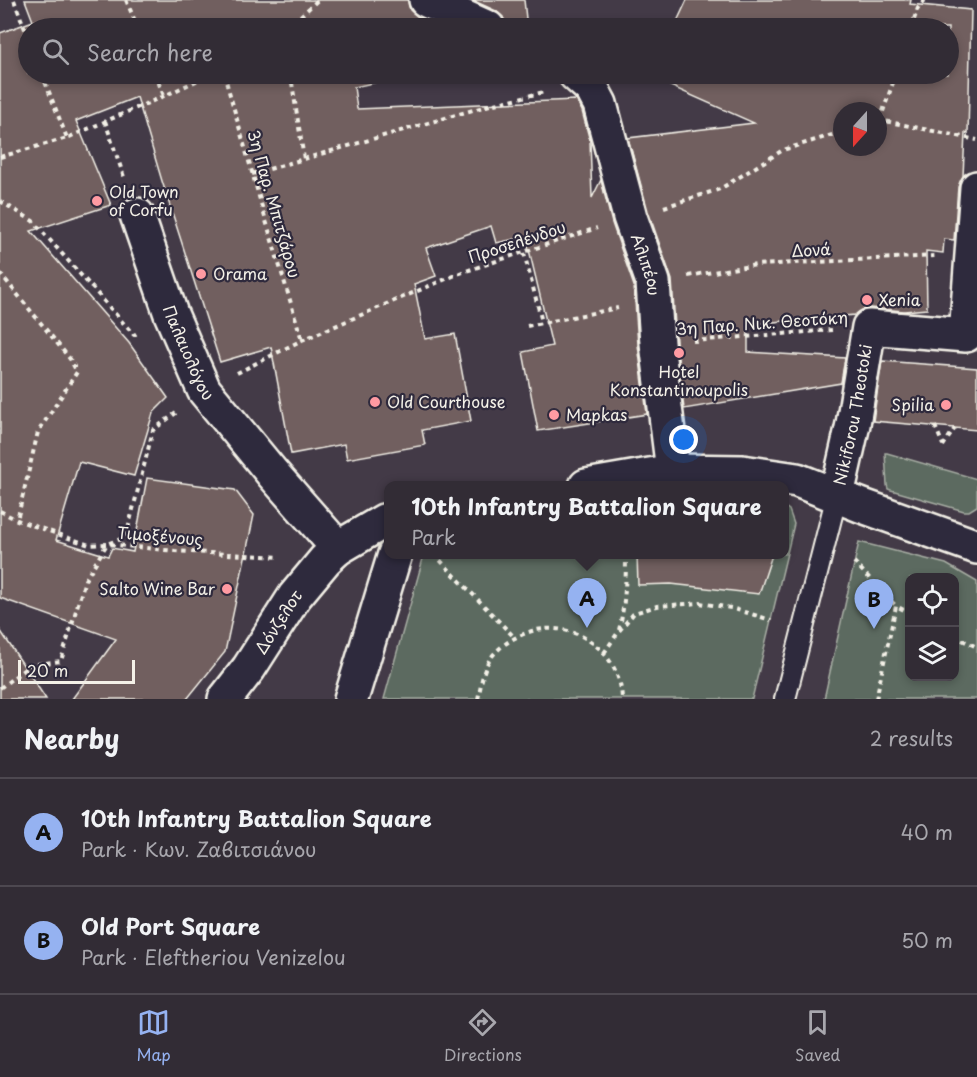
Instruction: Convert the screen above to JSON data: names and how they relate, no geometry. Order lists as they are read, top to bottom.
{
  "streets": {
    "street": [
      "Αλιπέου",
      "Παλαιολόγου",
      "Nikiforou Theotoki",
      "Δόνζελοτ"
    ],
    "path": [
      "3η Παρ. Μπιτζάρου",
      "Προσελένδου",
      "Δονά",
      "3η Παρ. Νικ. Θεοτόκη",
      "Τιμοξένους"
    ]
  },
  "crossings": [
    ["3η Παρ. Μπιτζάρου", "Προσελένδου"],
    ["Προσελένδου", "Αλιπέου"],
    ["Προσελένδου", "Παλαιολόγου"],
    ["Δονά", "Αλιπέου"],
    ["Δονά", "Nikiforou Theotoki"],
    ["Αλιπέου", "3η Παρ. Νικ. Θεοτόκη"],
    ["3η Παρ. Νικ. Θεοτόκη", "Nikiforou Theotoki"],
    ["Παλαιολόγου", "Τιμοξένους"],
    ["Παλαιολόγου", "Δόνζελοτ"],
    ["Τιμοξένους", "Δόνζελοτ"]
  ],
  "places": [
    "Old Town of Corfu",
    "Orama",
    "Xenia",
    "Hotel Konstantinoupolis",
    "Old Courthouse",
    "Spilia",
    "Mapkas",
    "Salto Wine Bar"
  ],
  "scale_bar": "20 m",
  "north": "bottom",
  "page": {
    "search": "Search here",
    "popup": ["10th Infantry Battalion Square", "Park"],
    "pins": ["A", "B"],
    "scale": "20 m",
    "heading": ["Nearby", "2 results"],
    "list": [
      {
        "mark": "A",
        "name": "10th Infantry Battalion Square",
        "note": "Park · Κων. Ζαβιτσιάνου",
        "value": "40 m"
      },
      {
        "mark": "B",
        "name": "Old Port Square",
        "note": "Park · Eleftheriou Venizelou",
        "value": "50 m"
      }
    ],
    "nav": ["Map", "Directions", "Saved"]
  }
}
